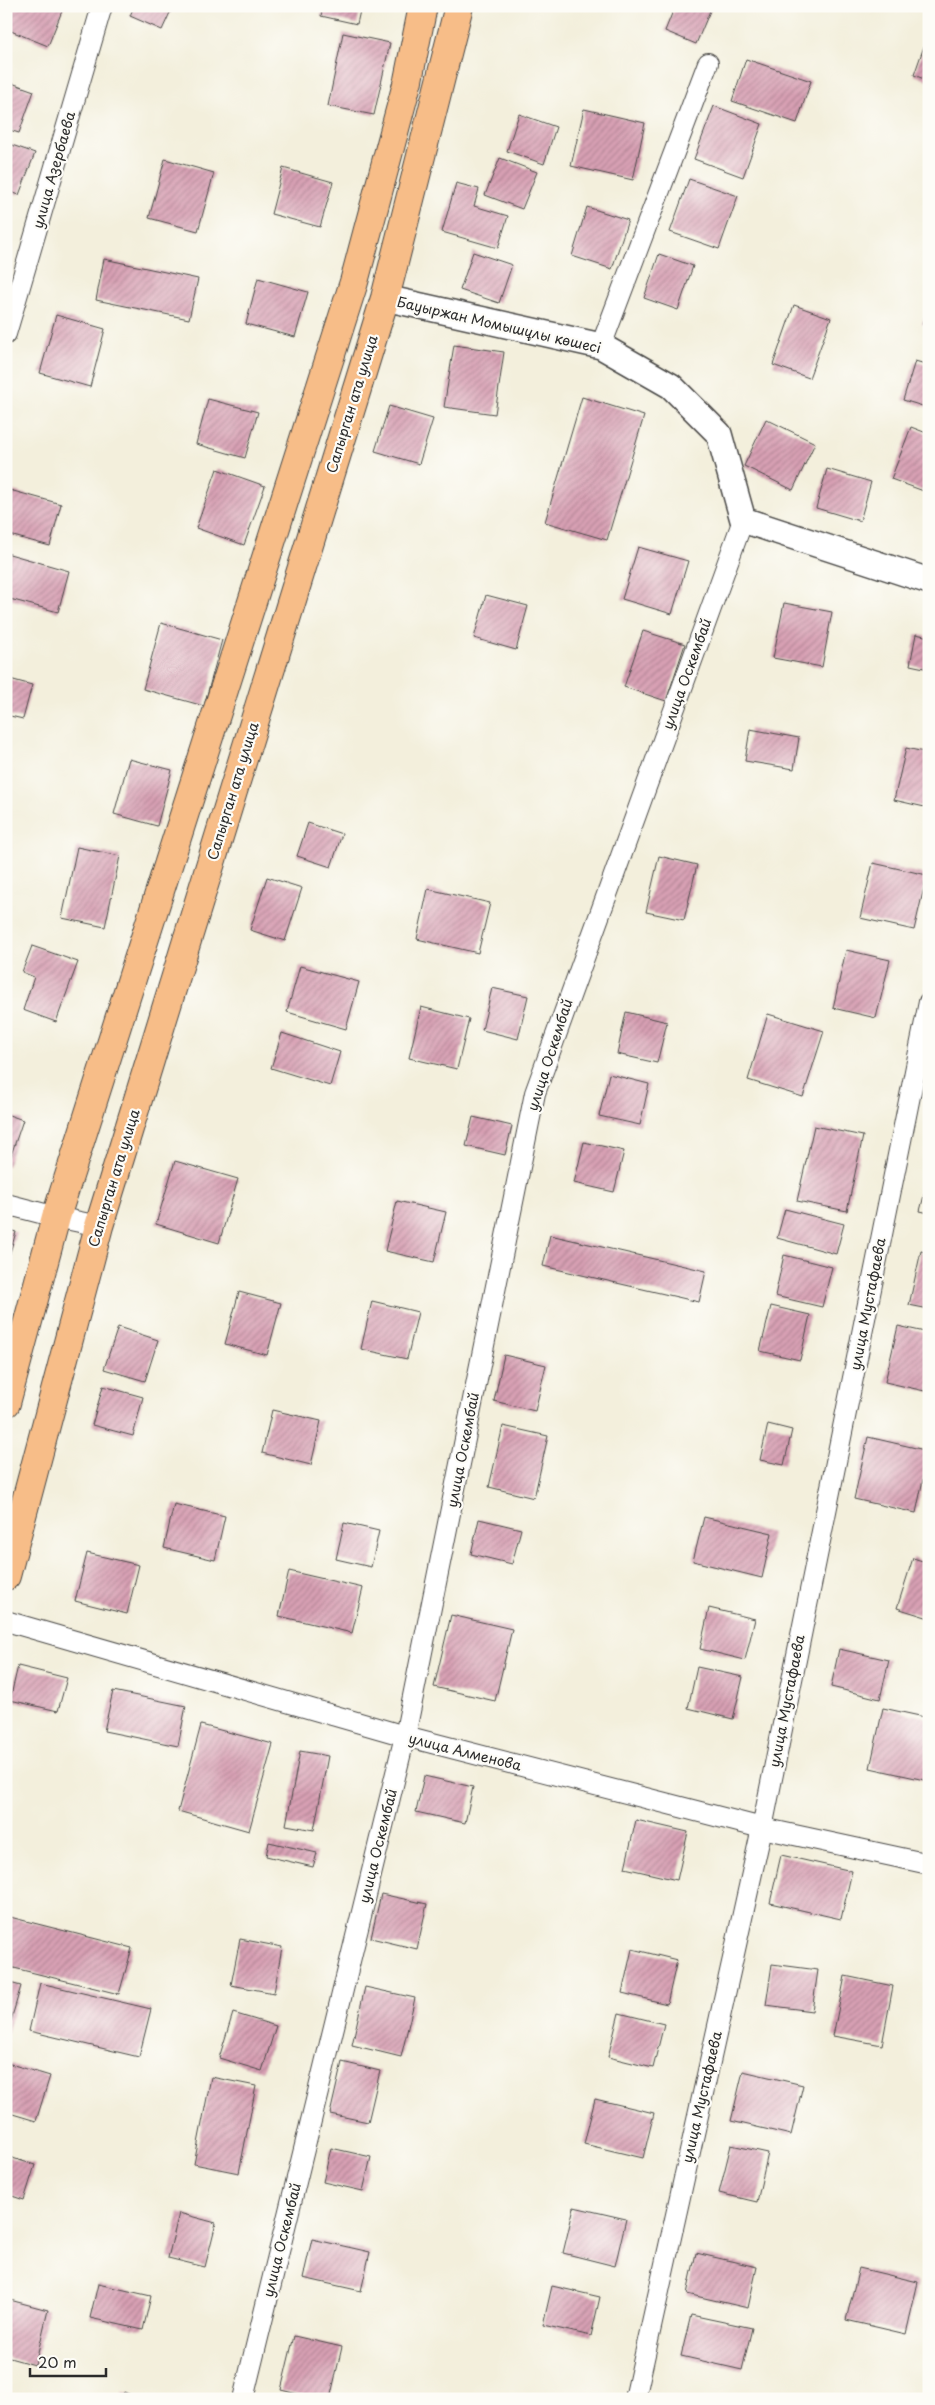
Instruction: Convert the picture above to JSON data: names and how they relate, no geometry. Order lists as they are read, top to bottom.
{
  "streets": {
    "main road": ["Сапырган ата улица"],
    "street": [
      "улица Азербаева",
      "Бауыржан Момышұлы көшесі",
      "улица Оскембай",
      "улица Мустафаева",
      "улица Алменова"
    ]
  },
  "crossings": [
    ["Бауыржан Момышұлы көшесі", "Сапырган ата улица"],
    ["Бауыржан Момышұлы көшесі", "улица Оскембай"],
    ["улица Оскембай", "улица Алменова"],
    ["улица Мустафаева", "улица Алменова"]
  ],
  "scale_bar": "20 m"
}
